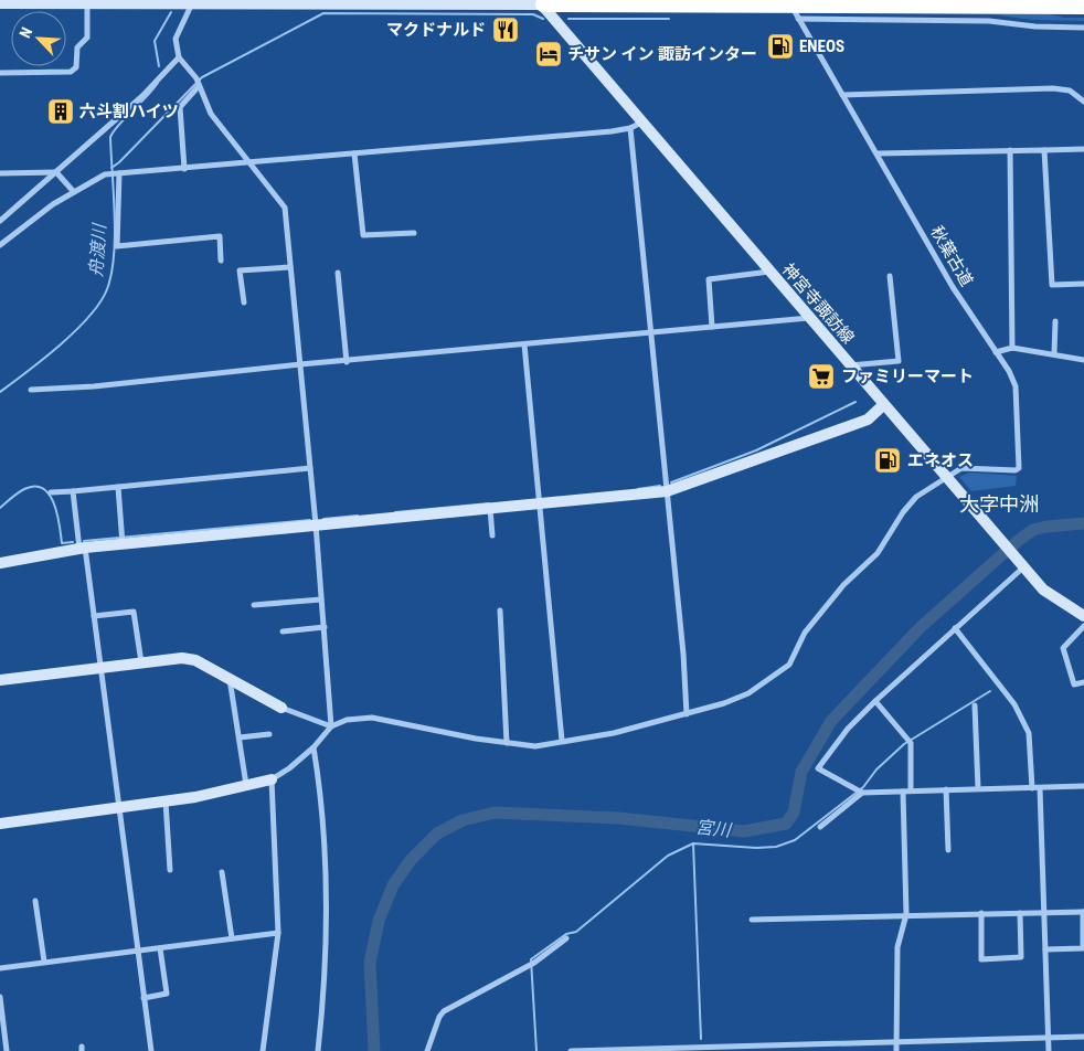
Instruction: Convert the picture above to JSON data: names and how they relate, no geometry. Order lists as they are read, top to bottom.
{
  "streets": {
    "street": ["秋葉古道", "神宮寺諏訪線"]
  },
  "crossings": [
    ["秋葉古道", "神宮寺諏訪線"]
  ],
  "districts": ["大字中洲"],
  "water": ["舟渡川", "宮川"],
  "places": {
    "restaurant": ["マクドナルド"],
    "fuel station": ["ENEOS", "エネオス"],
    "hotel": ["チサン イン 諏訪インター"],
    "building": ["六斗割ハイツ"],
    "supermarket": ["ファミリーマート"]
  },
  "north": "top left"
}
